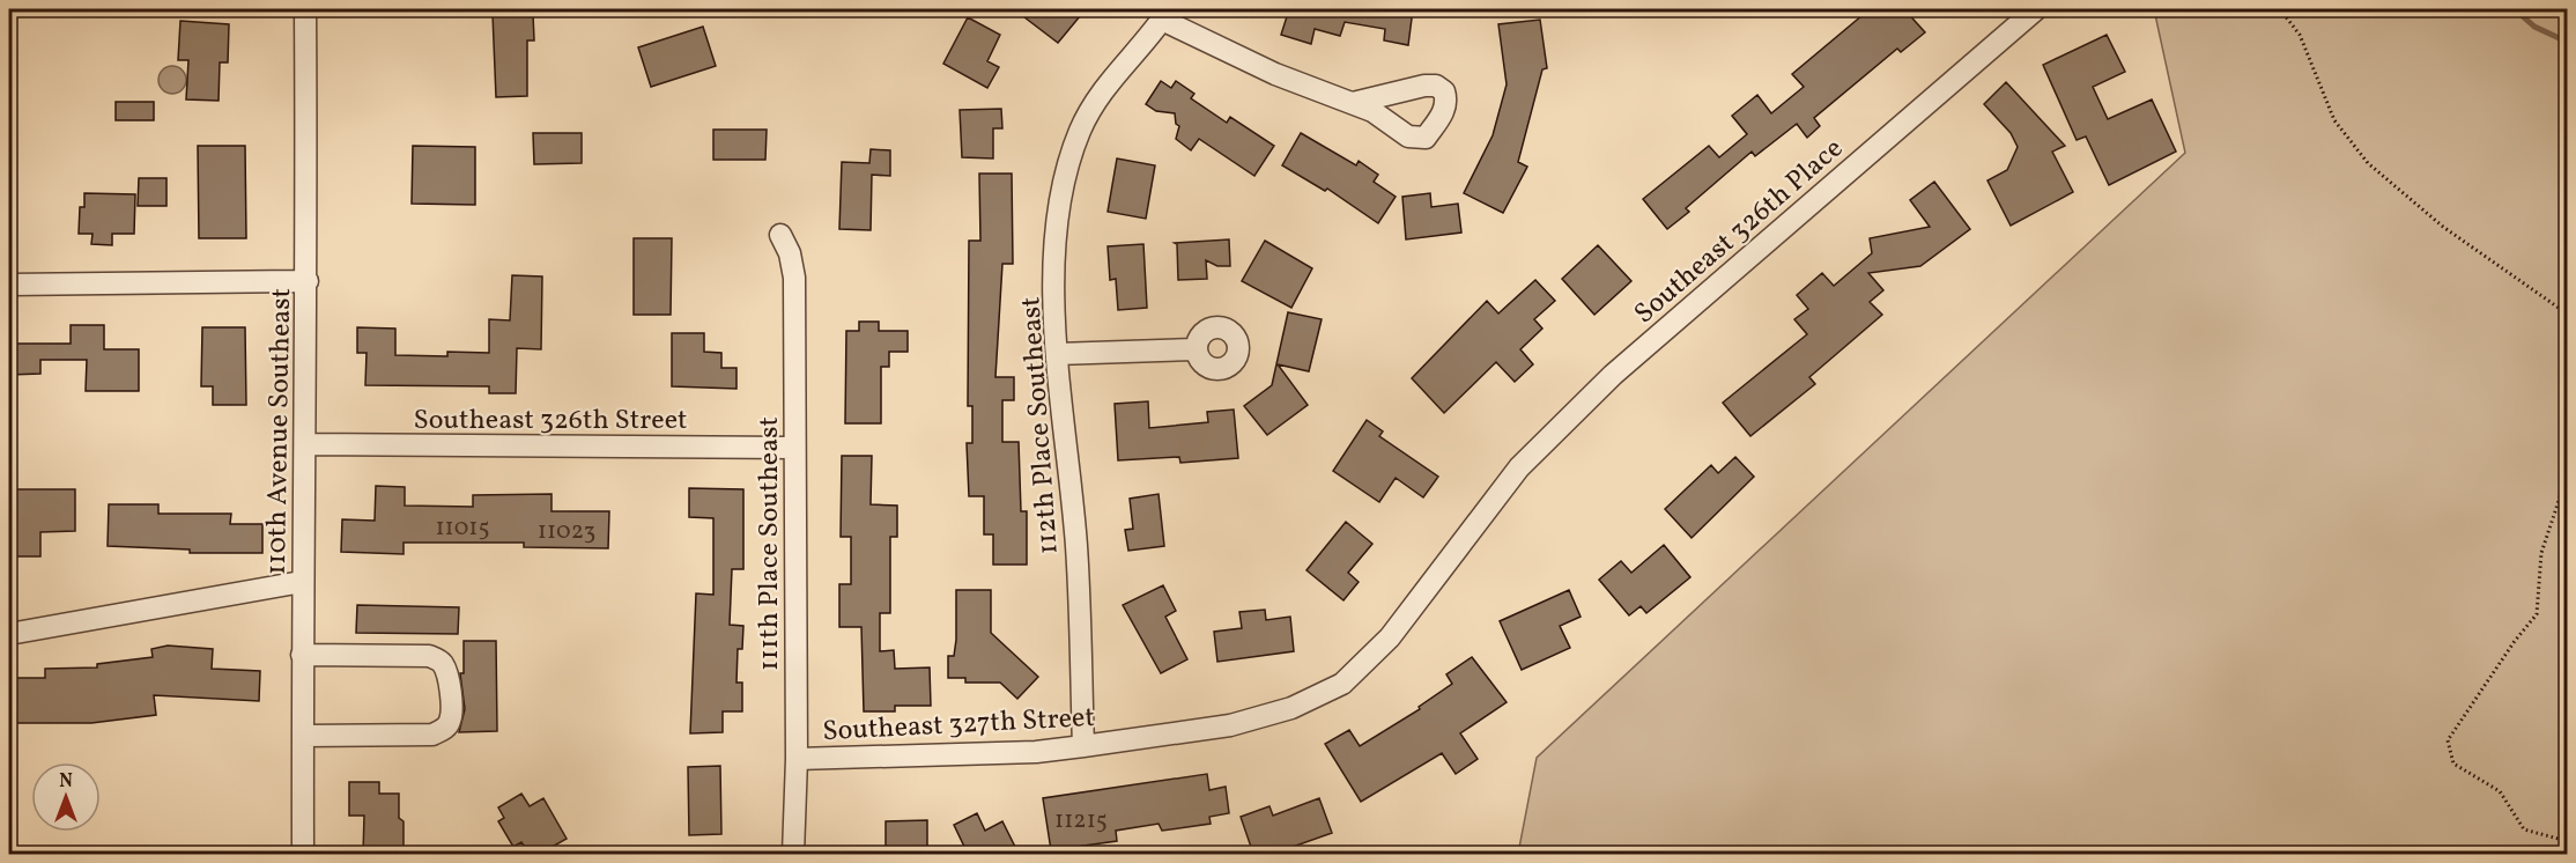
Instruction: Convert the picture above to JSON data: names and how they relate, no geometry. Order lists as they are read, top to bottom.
{
  "streets": {
    "street": [
      "Southeast 326th Place",
      "Southeast 326th Street",
      "112th Place Southeast",
      "110th Avenue Southeast",
      "111th Place Southeast",
      "Southeast 327th Street"
    ]
  },
  "crossings": [
    ["Southeast 326th Place", "Southeast 327th Street"],
    ["Southeast 326th Street", "110th Avenue Southeast"],
    ["Southeast 326th Street", "111th Place Southeast"],
    ["112th Place Southeast", "Southeast 327th Street"],
    ["111th Place Southeast", "Southeast 327th Street"]
  ],
  "house_numbers": ["11015", "11023", "11215"],
  "north": "top"
}
